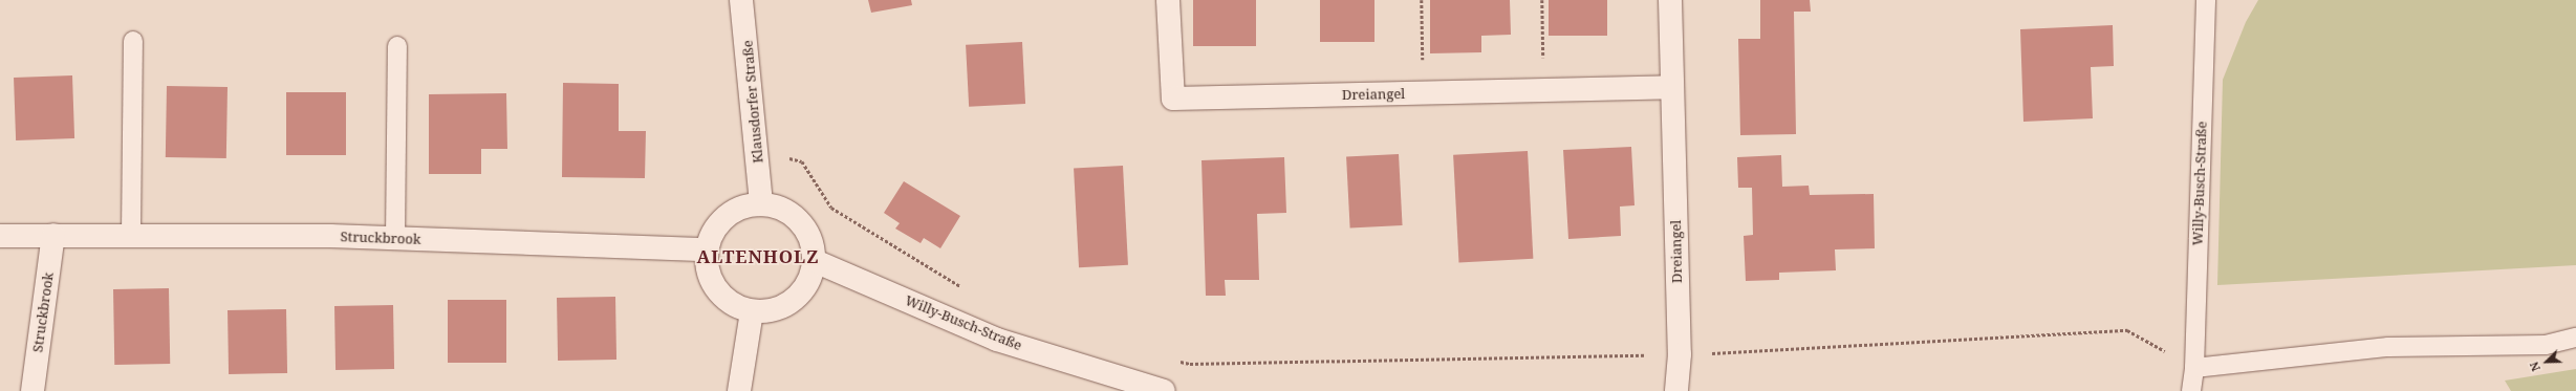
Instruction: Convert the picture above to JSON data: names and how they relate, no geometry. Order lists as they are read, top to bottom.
{
  "streets": {
    "street": [
      "Dreiangel",
      "Klausdorfer Straße",
      "Willy-Busch-Straße",
      "Struckbrook"
    ]
  },
  "crossings": [
    ["Klausdorfer Straße", "Willy-Busch-Straße"],
    ["Klausdorfer Straße", "Struckbrook"],
    ["Willy-Busch-Straße", "Struckbrook"]
  ],
  "districts": ["ALTENHOLZ"],
  "north": "bottom left"
}
